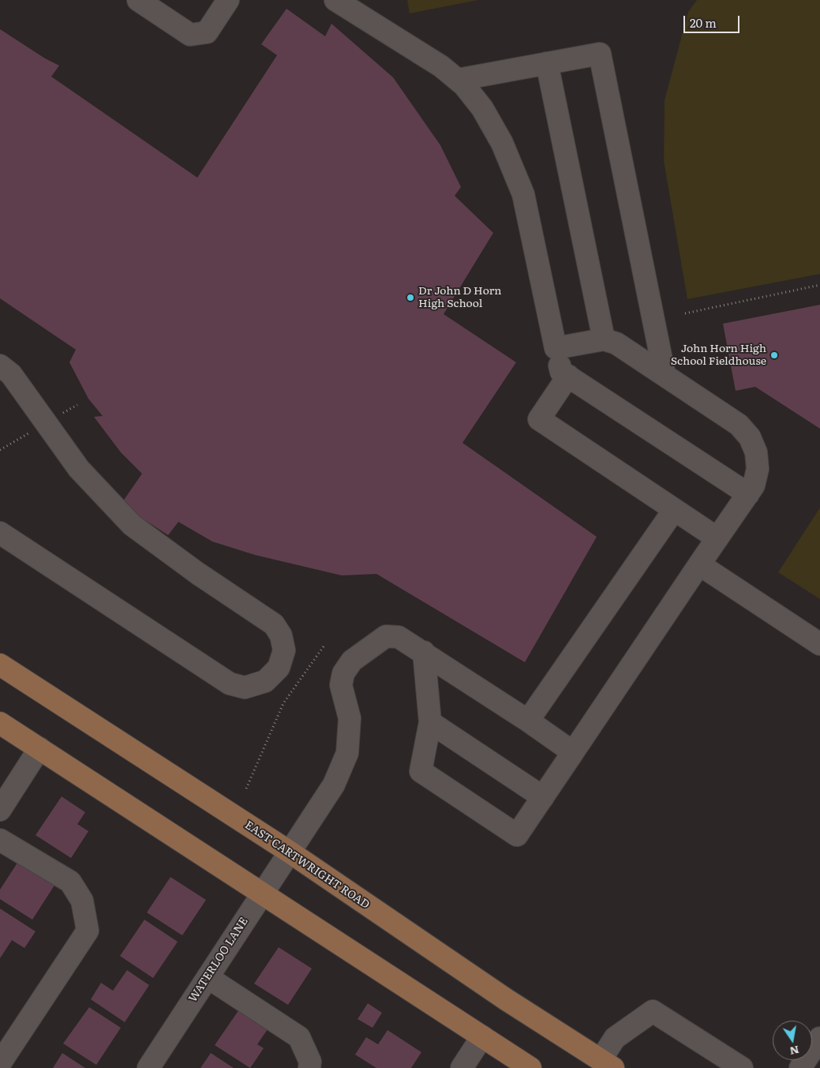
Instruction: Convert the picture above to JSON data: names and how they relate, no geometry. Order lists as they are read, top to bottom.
{
  "streets": {
    "main road": ["EAST CARTWRIGHT ROAD"],
    "street": ["WATERLOO LANE"]
  },
  "crossings": [
    ["EAST CARTWRIGHT ROAD", "WATERLOO LANE"]
  ],
  "places": ["Dr John D Horn High School", "John Horn High School Fieldhouse"],
  "scale_bar": "20 m",
  "north": "bottom"
}
